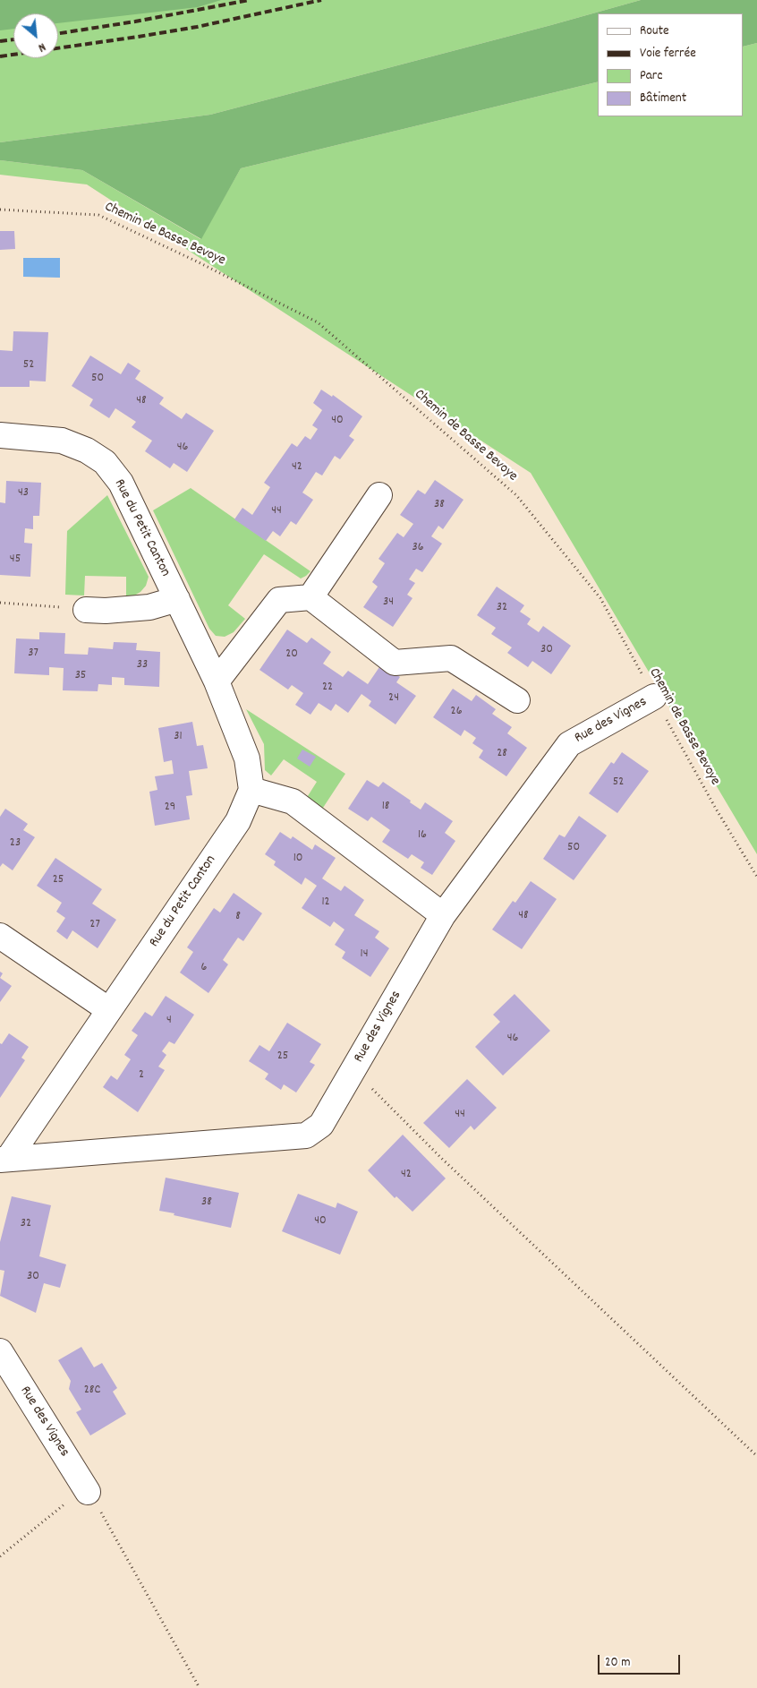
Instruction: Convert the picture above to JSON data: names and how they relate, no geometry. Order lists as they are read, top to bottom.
{
  "streets": {
    "street": ["Rue du Petit Canton", "Rue des Vignes"],
    "path": ["Chemin de Basse Bevoye"]
  },
  "crossings": [
    ["Chemin de Basse Bevoye", "Rue des Vignes"],
    ["Rue du Petit Canton", "Rue des Vignes"]
  ],
  "house_numbers": [
    "52",
    "50",
    "48",
    "40",
    "46",
    "42",
    "43",
    "38",
    "44",
    "36",
    "45",
    "34",
    "32",
    "30",
    "37",
    "20",
    "33",
    "35",
    "22",
    "24",
    "26",
    "31",
    "28",
    "52",
    "18",
    "29",
    "16",
    "23",
    "50",
    "10",
    "25",
    "12",
    "48",
    "8",
    "27",
    "14",
    "6",
    "4",
    "46",
    "25",
    "2",
    "44",
    "42",
    "38",
    "40",
    "32",
    "30",
    "28C"
  ],
  "legend": [
    "Route",
    "Voie ferrée",
    "Parc",
    "Bâtiment"
  ],
  "scale_bar": "20 m",
  "north": "bottom right"
}
